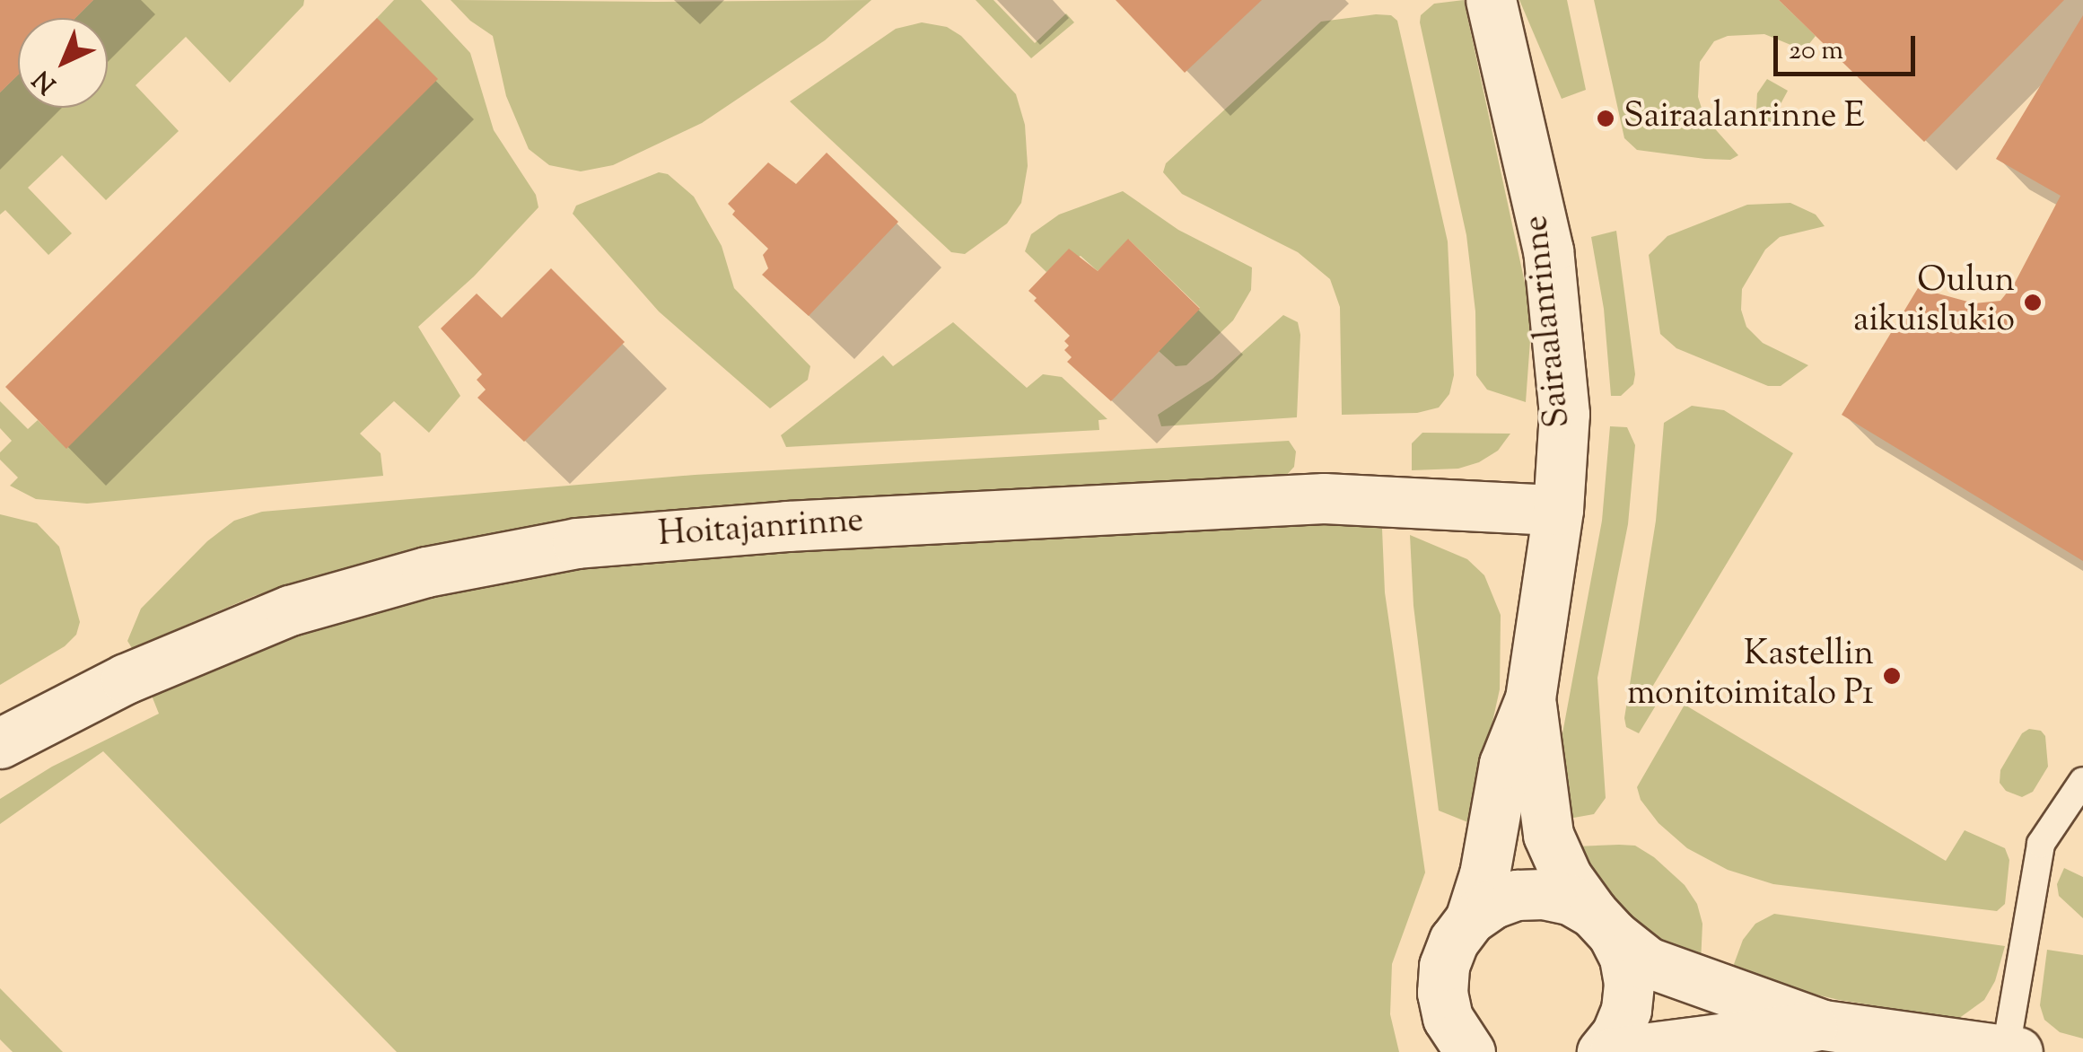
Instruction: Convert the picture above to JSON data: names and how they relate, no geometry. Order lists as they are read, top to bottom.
{
  "streets": {
    "street": ["Sairaalanrinne", "Hoitajanrinne"]
  },
  "crossings": [
    ["Sairaalanrinne", "Hoitajanrinne"]
  ],
  "places": ["Sairaalanrinne E", "Oulun aikuislukio", "Kastellin monitoimitalo P1"],
  "scale_bar": "20 m",
  "north": "bottom left"
}
